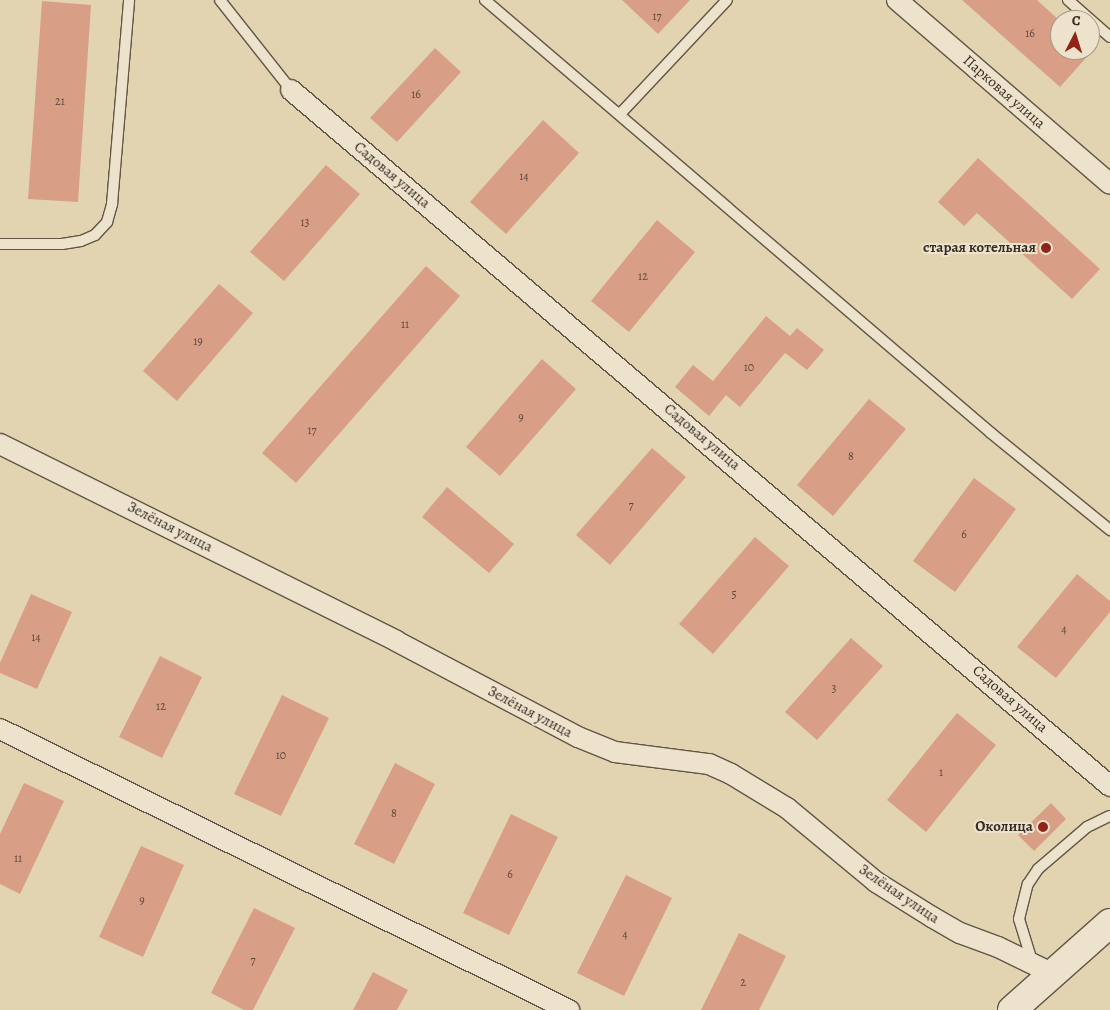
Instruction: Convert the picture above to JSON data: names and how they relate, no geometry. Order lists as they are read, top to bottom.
{
  "streets": {
    "street": ["Парковая улица", "Садовая улица", "Зелёная улица"]
  },
  "places": ["старая котельная", "Околица"],
  "house_numbers": [
    "17",
    "16",
    "16",
    "21",
    "14",
    "13",
    "12",
    "11",
    "19",
    "10",
    "9",
    "17",
    "8",
    "7",
    "6",
    "5",
    "4",
    "14",
    "3",
    "12",
    "10",
    "1",
    "8",
    "11",
    "6",
    "9",
    "4",
    "7",
    "2"
  ],
  "north": "top"
}
